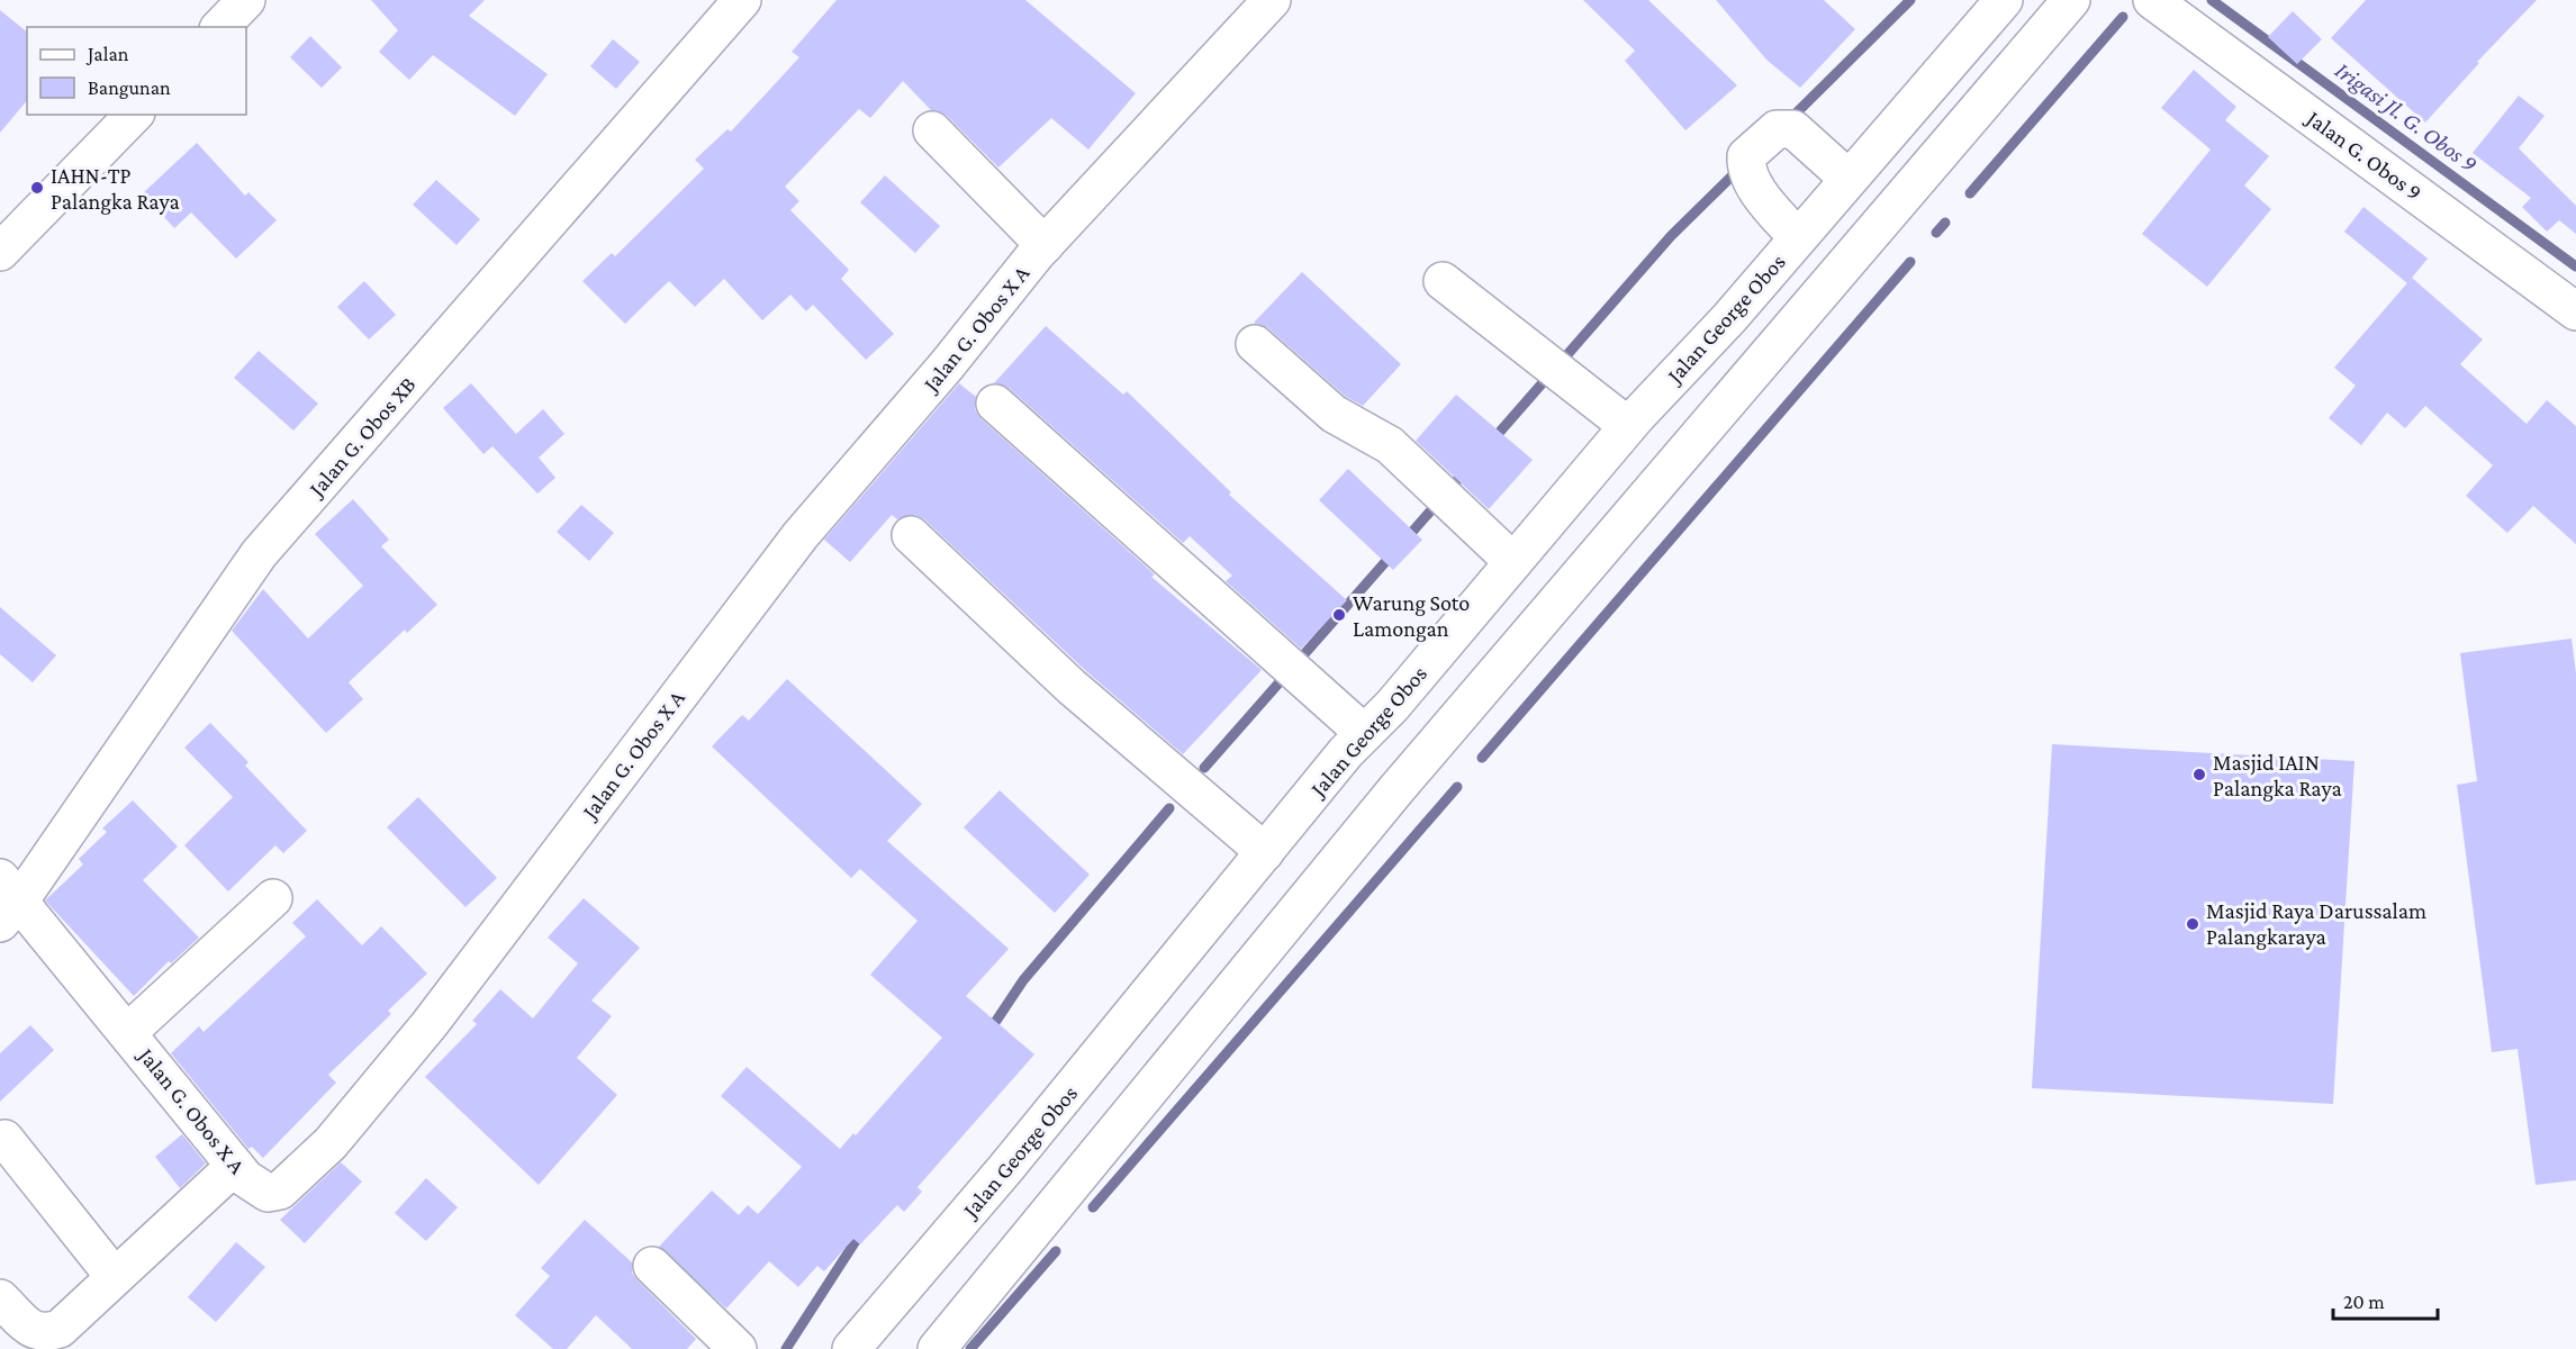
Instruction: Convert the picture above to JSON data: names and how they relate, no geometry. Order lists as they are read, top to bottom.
{
  "streets": {
    "street": [
      "Jalan G. Obos 9",
      "Jalan George Obos",
      "Jalan G. Obos X A",
      "Jalan G. Obos XB"
    ]
  },
  "crossings": [
    ["Jalan G. Obos X A", "Jalan G. Obos XB"]
  ],
  "water": ["Irigasi Jl. G. Obos 9"],
  "places": [
    "IAHN-TP Palangka Raya",
    "Warung Soto Lamongan",
    "Masjid IAIN Palangka Raya",
    "Masjid Raya Darussalam Palangkaraya"
  ],
  "legend": ["Jalan", "Bangunan"],
  "scale_bar": "20 m"
}
